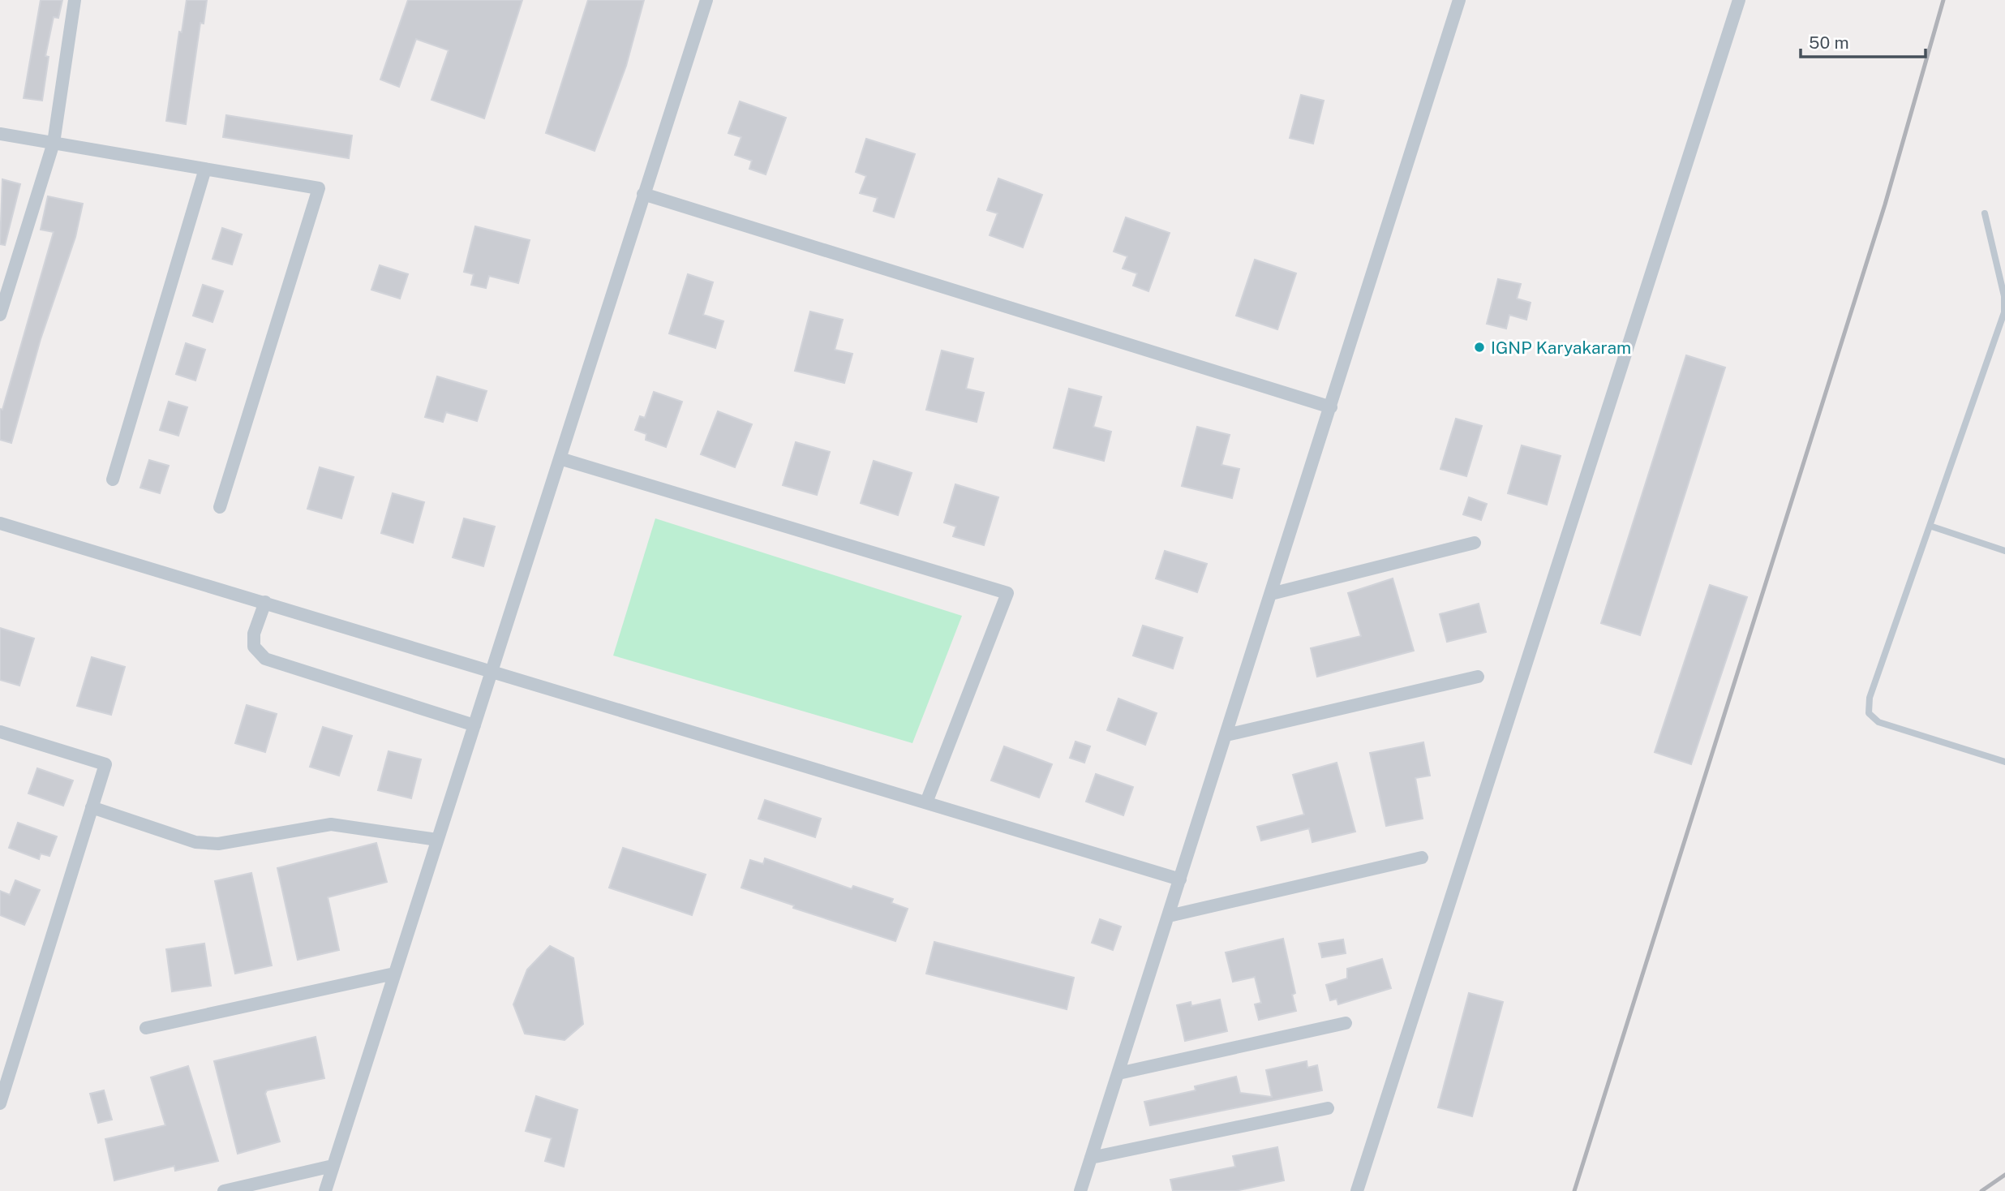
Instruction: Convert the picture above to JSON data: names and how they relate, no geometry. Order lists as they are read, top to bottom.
{
  "places": ["IGNP Karyakaram"],
  "scale_bar": "50 m"
}
